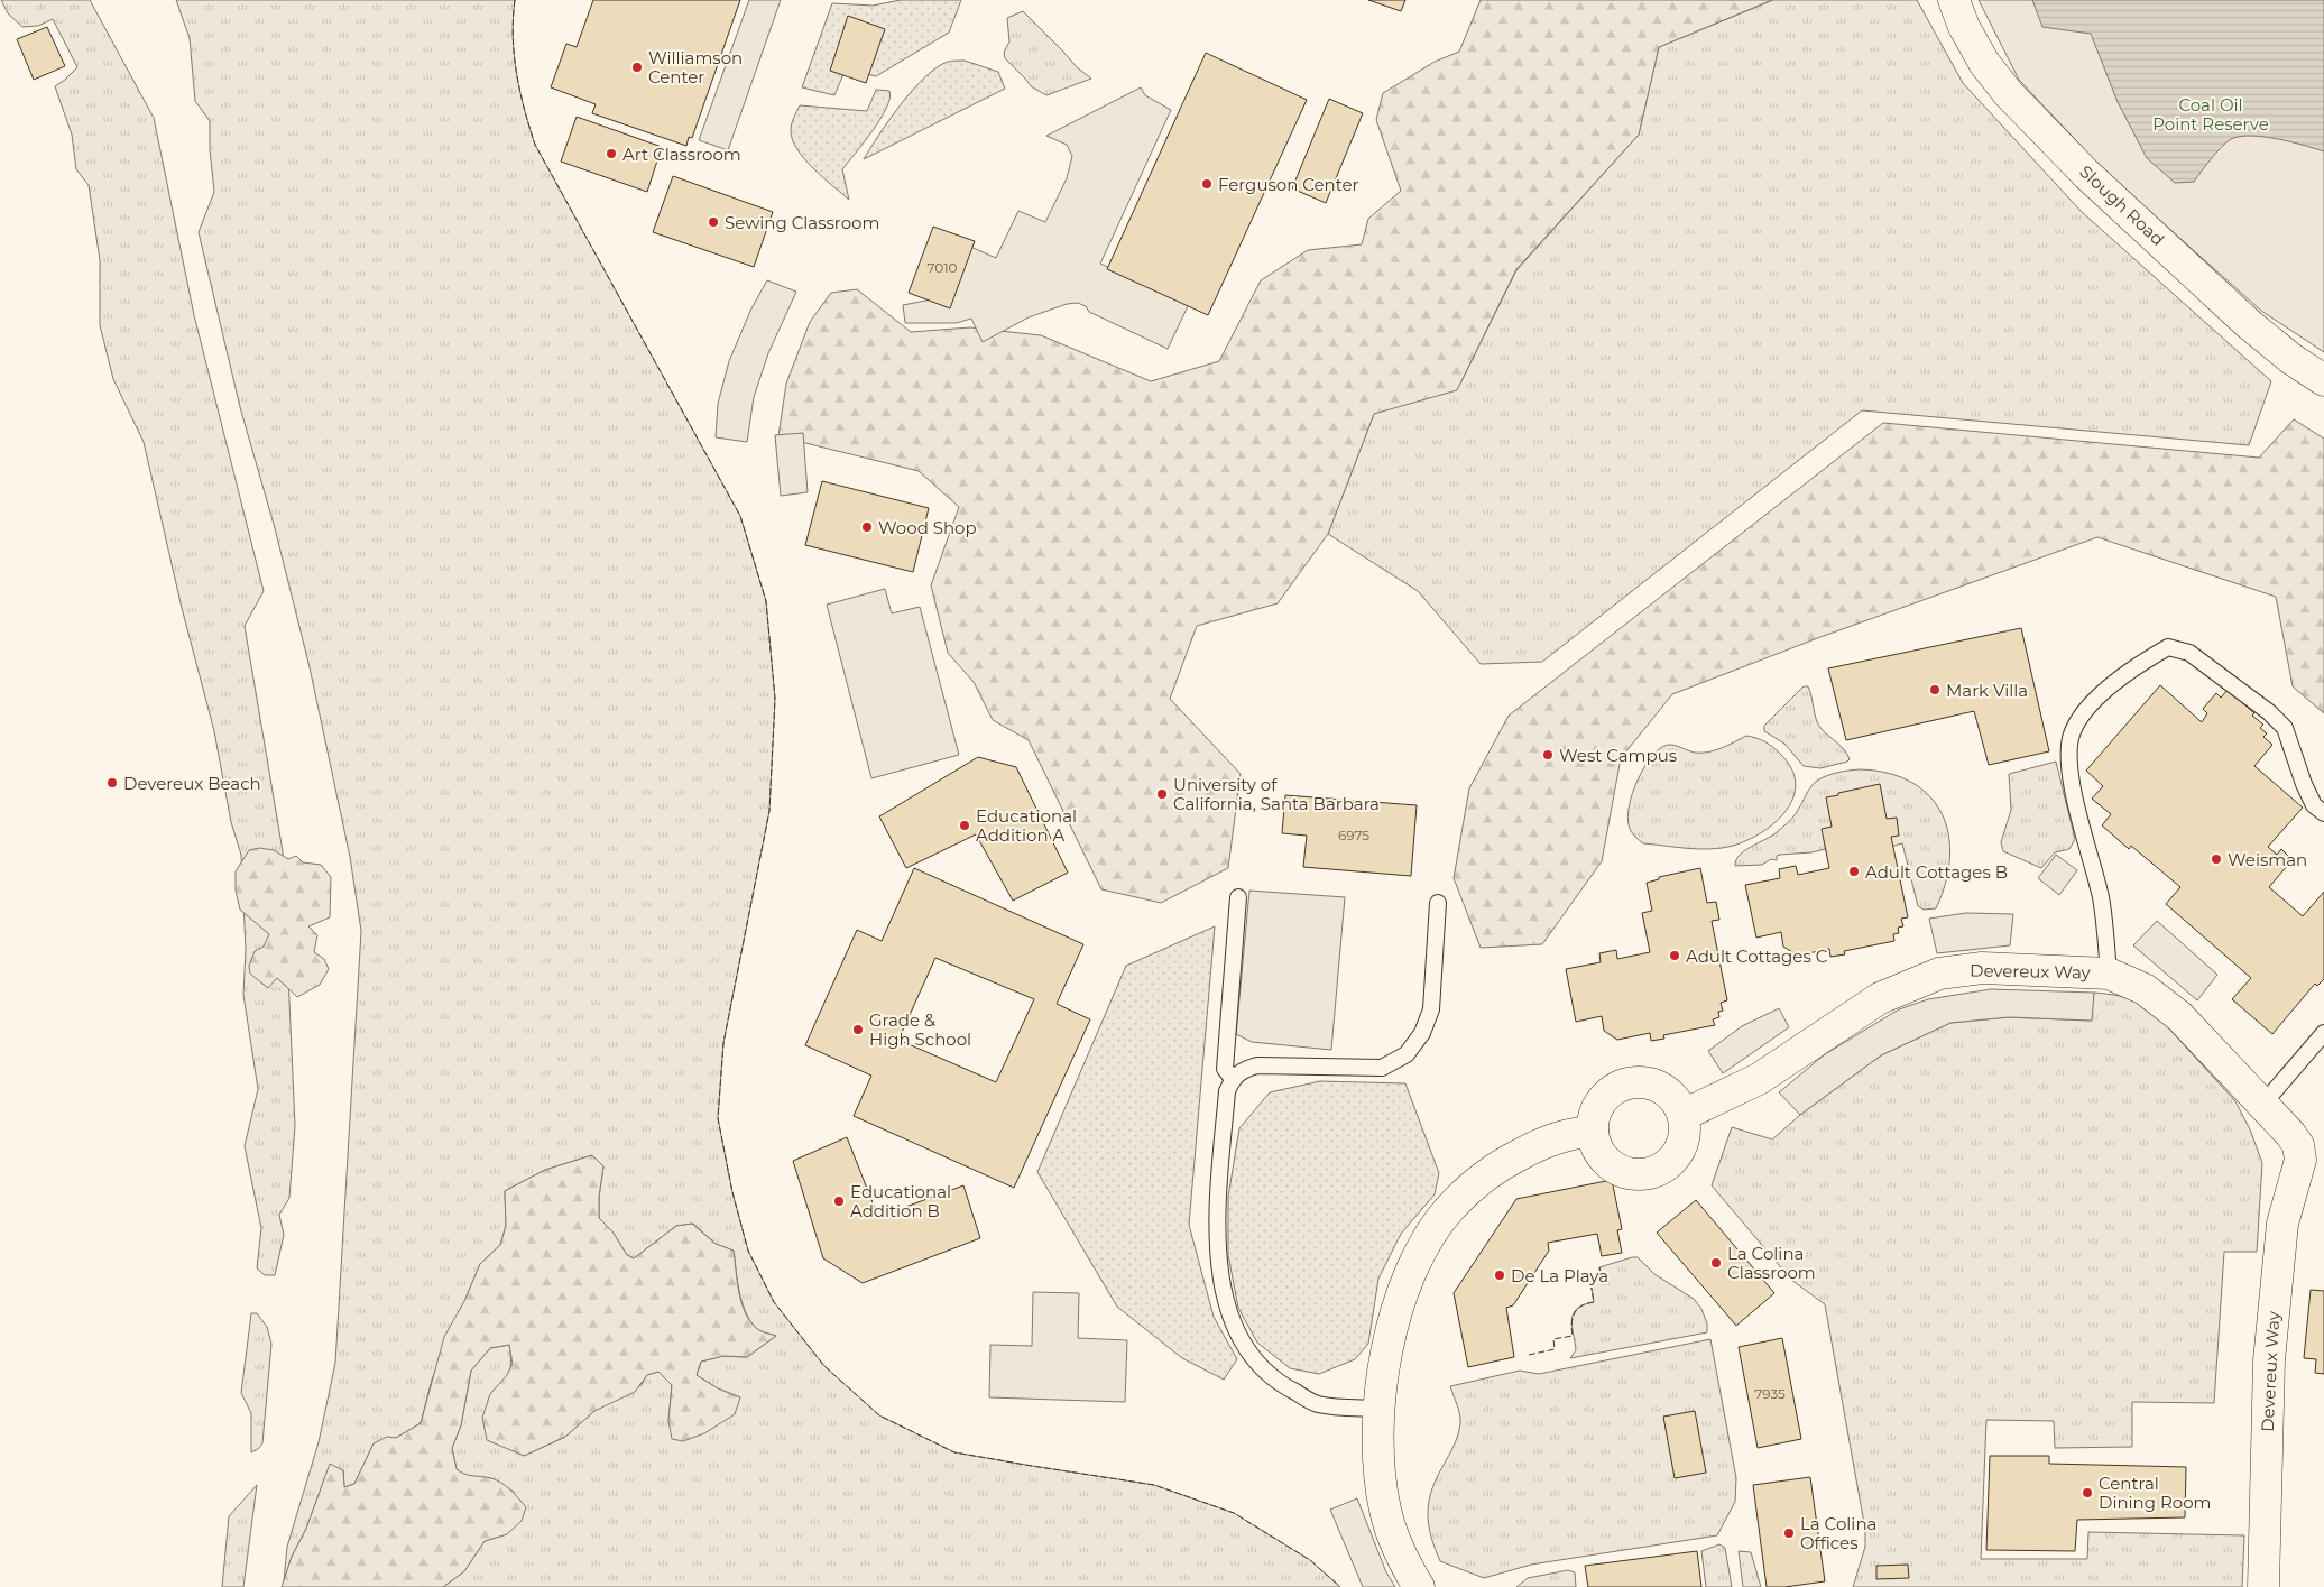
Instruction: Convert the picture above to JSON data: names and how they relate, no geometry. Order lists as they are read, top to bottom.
{
  "streets": {
    "street": ["Slough Road", "Devereux Way"]
  },
  "parks": ["Coal Oil Point Reserve"],
  "places": [
    "Williamson Center",
    "Art Classroom",
    "Ferguson Center",
    "Sewing Classroom",
    "Wood Shop",
    "Mark Villa",
    "West Campus",
    "Devereux Beach",
    "University of California, Santa Barbara",
    "Educational Addition A",
    "Weisman",
    "Adult Cottages B",
    "Adult Cottages C",
    "Grade & High School",
    "Educational Addition B",
    "La Colina Classroom",
    "De La Playa",
    "Central Dining Room",
    "La Colina Offices"
  ],
  "house_numbers": ["7010", "6975", "7935"]
}
